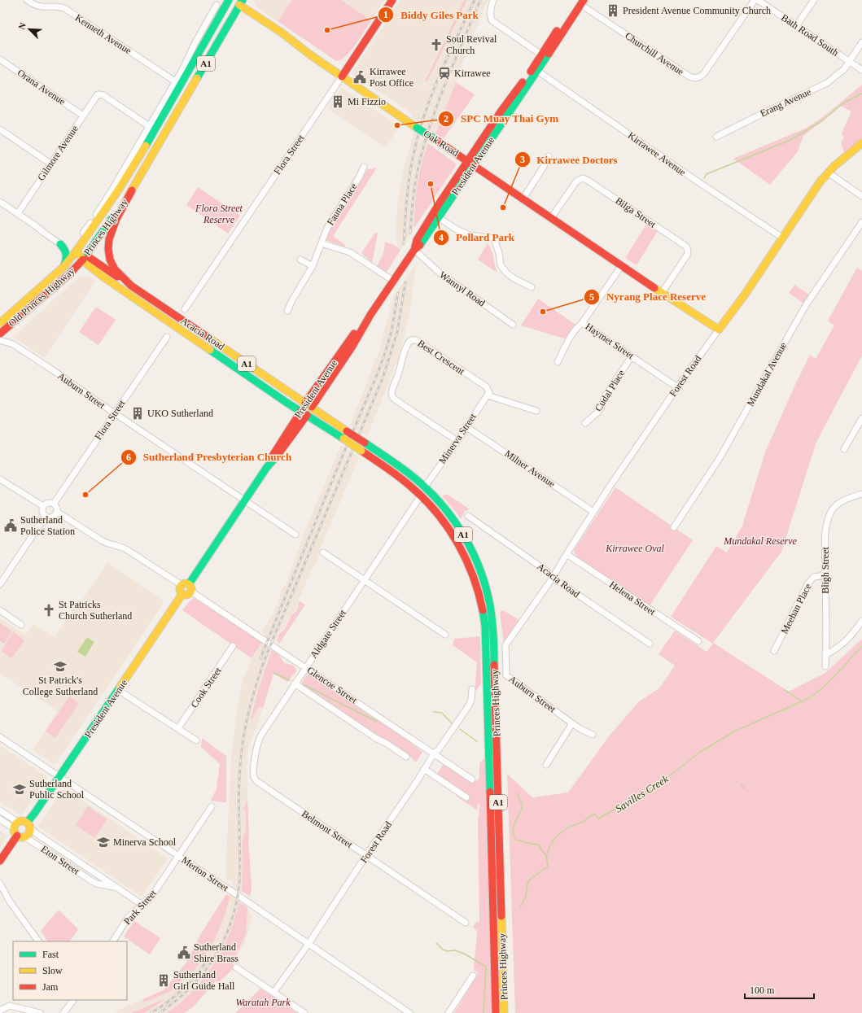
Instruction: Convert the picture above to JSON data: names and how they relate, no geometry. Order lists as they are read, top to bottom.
{
  "streets": {
    "main road": [
      "A1",
      "Oak Road",
      "Flora Street",
      "President Avenue",
      "Princes Highway",
      "Old Princes Highway",
      "Acacia Road",
      "Forest Road"
    ],
    "street": [
      "Kenneth Avenue",
      "Bath Road South",
      "Churchill Avenue",
      "Orana Avenue",
      "Erang Avenue",
      "Gilmore Avenue",
      "Kirrawee Avenue",
      "Fauna Place",
      "Bilga Street",
      "Wannyl Road",
      "Haymet Street",
      "Best Crescent",
      "Mundakal Avenue",
      "Auburn Street",
      "Cudal Place",
      "Minerva Street",
      "Milner Avenue",
      "Bligh Street",
      "Helena Street",
      "Meehan Place",
      "Aldgate Street",
      "Glencoe Street",
      "Cook Street",
      "Belmont Street",
      "Eton Street",
      "Merton Street",
      "Park Street"
    ]
  },
  "crossings": [
    ["Kenneth Avenue", "Princes Highway"],
    ["Bath Road South", "Erang Avenue"],
    ["Churchill Avenue", "President Avenue"],
    ["A1", "Princes Highway"],
    ["A1", "Old Princes Highway"],
    ["A1", "Acacia Road"],
    ["Orana Avenue", "Gilmore Avenue"],
    ["Oak Road", "Flora Street"],
    ["Oak Road", "President Avenue"],
    ["Oak Road", "Bilga Street"],
    ["Oak Road", "Princes Highway"],
    ["Oak Road", "Haymet Street"],
    ["Oak Road", "Forest Road"],
    ["Gilmore Avenue", "Princes Highway"],
    ["Kirrawee Avenue", "President Avenue"],
    ["Kirrawee Avenue", "Forest Road"],
    ["Flora Street", "Auburn Street"],
    ["President Avenue", "Wannyl Road"],
    ["President Avenue", "Acacia Road"],
    ["President Avenue", "Auburn Street"],
    ["President Avenue", "Glencoe Street"],
    ["President Avenue", "Eton Street"],
    ["President Avenue", "Merton Street"],
    ["Princes Highway", "Old Princes Highway"],
    ["Princes Highway", "Acacia Road"],
    ["Princes Highway", "Minerva Street"],
    ["Princes Highway", "Aldgate Street"],
    ["Old Princes Highway", "Acacia Road"],
    ["Acacia Road", "Forest Road"],
    ["Haymet Street", "Forest Road"],
    ["Haymet Street", "Cudal Place"],
    ["Best Crescent", "Minerva Street"],
    ["Forest Road", "Auburn Street"],
    ["Forest Road", "Milner Avenue"],
    ["Forest Road", "Helena Street"],
    ["Forest Road", "Glencoe Street"],
    ["Forest Road", "Belmont Street"],
    ["Forest Road", "Merton Street"],
    ["Minerva Street", "Milner Avenue"],
    ["Bligh Street", "Meehan Place"],
    ["Aldgate Street", "Glencoe Street"],
    ["Aldgate Street", "Belmont Street"],
    ["Eton Street", "Park Street"],
    ["Merton Street", "Park Street"]
  ],
  "water": ["Savilles Creek"],
  "parks": [
    "Flora Street Reserve",
    "Mundakal Reserve",
    "Kirrawee Oval",
    "Waratah Park"
  ],
  "places": {
    "building": [
      "President Avenue Community Church",
      "Mi Fizzio",
      "UKO Sutherland",
      "Sutherland Girl Guide Hall"
    ],
    "other": [
      "Biddy Giles Park",
      "SPC Muay Thai Gym",
      "Pollard Park",
      "Kirrawee Doctors",
      "Nyrang Place Reserve",
      "Sutherland Presbyterian Church"
    ],
    "church": ["Soul Revival Church", "St Patricks Church Sutherland"],
    "station": ["Kirrawee"],
    "public building": ["Kirrawee Post Office", "Sutherland Police Station", "Sutherland Shire Brass"],
    "school or university": ["St Patrick's College Sutherland", "Sutherland Public School", "Minerva School"]
  },
  "legend": ["Fast", "Slow", "Jam"],
  "scale_bar": "100 m",
  "north": "top left"
}
